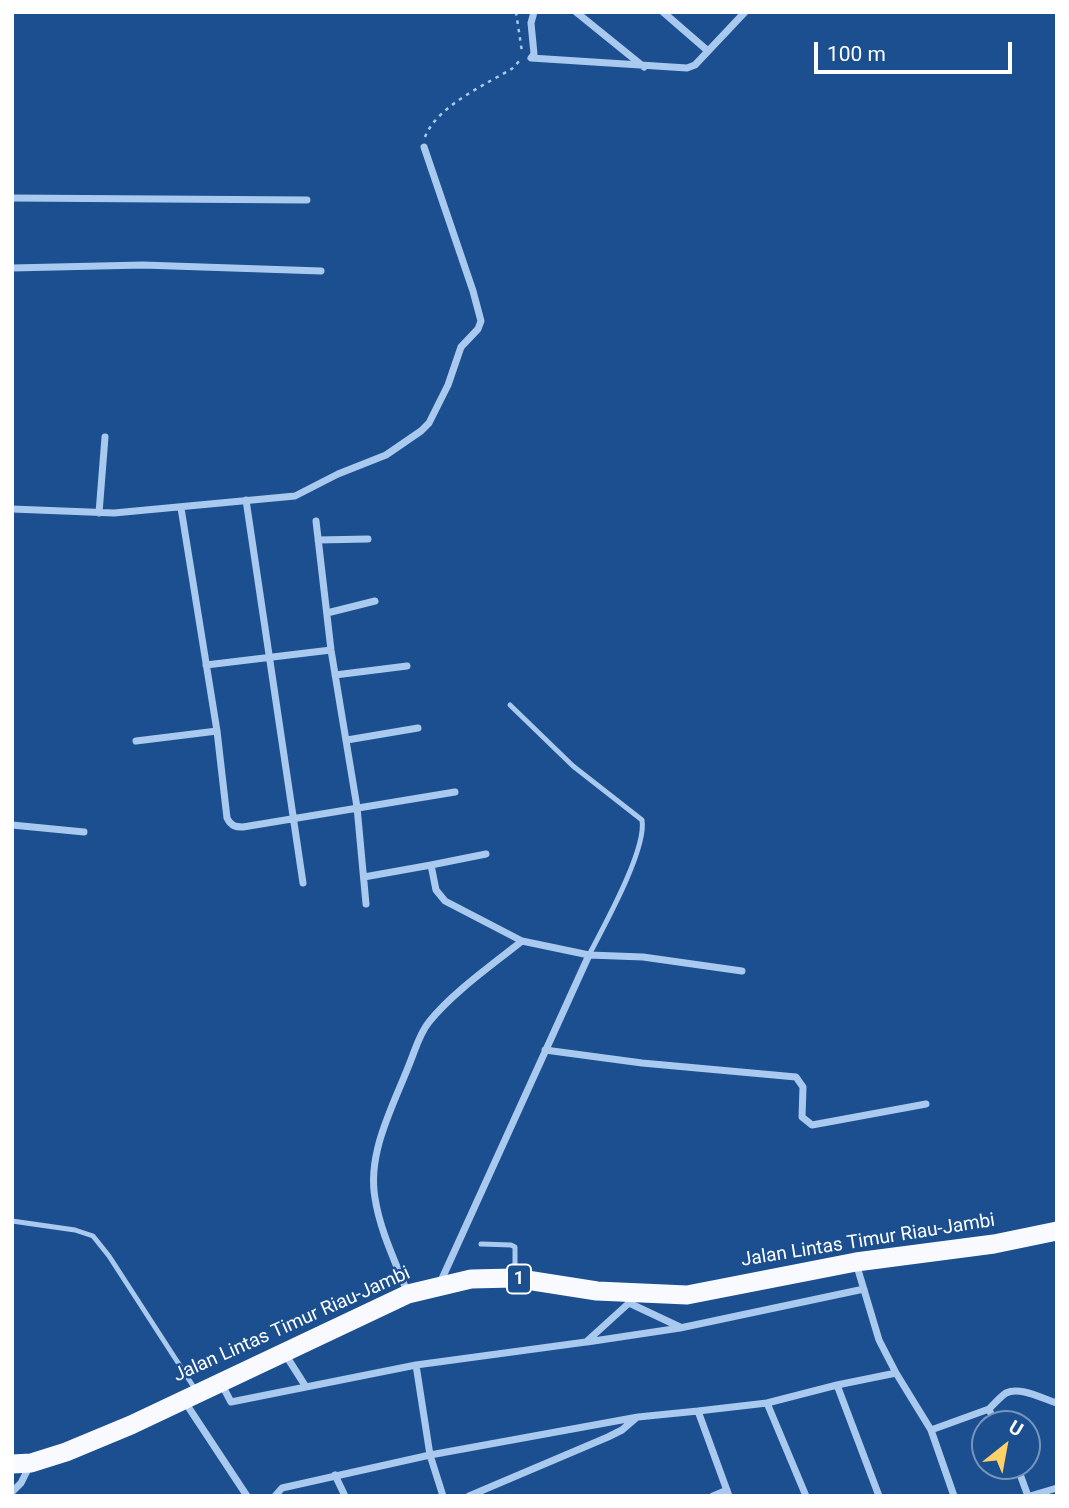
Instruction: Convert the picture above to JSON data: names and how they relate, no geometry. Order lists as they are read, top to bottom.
{
  "streets": {
    "highway": ["Jalan Lintas Timur Riau-Jambi", "1"]
  },
  "scale_bar": "100 m",
  "north": "top right"
}
